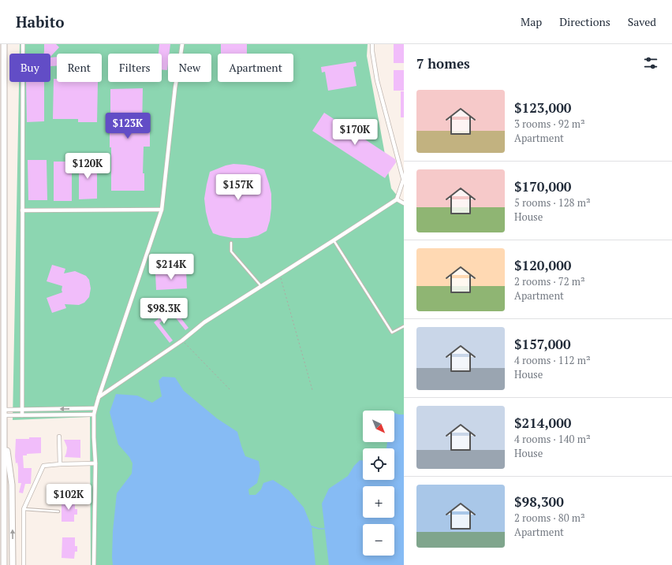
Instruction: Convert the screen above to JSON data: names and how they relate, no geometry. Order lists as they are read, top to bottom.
{
  "north": "bottom right",
  "page": {
    "header": "Habito",
    "nav": ["Map", "Directions", "Saved"],
    "heading": "7 homes",
    "chip": [
      "Buy",
      "Rent",
      "Filters",
      "New",
      "Apartment"
    ],
    "list": [
      {
        "name": "$123,000",
        "note": "3 rooms · 92 m² · Apartment"
      },
      {
        "name": "$170,000",
        "note": "5 rooms · 128 m² · House"
      },
      {
        "name": "$120,000",
        "note": "2 rooms · 72 m² · Apartment"
      },
      {
        "name": "$157,000",
        "note": "4 rooms · 112 m² · House"
      },
      {
        "name": "$214,000",
        "note": "4 rooms · 140 m² · House"
      },
      {
        "name": "$98,300",
        "note": "2 rooms · 80 m² · Apartment"
      }
    ],
    "price": [
      "$123K",
      "$170K",
      "$120K",
      "$157K",
      "$214K",
      "$98.3K",
      "$102K"
    ],
    "map_buttons": ["+", "−"]
  }
}
